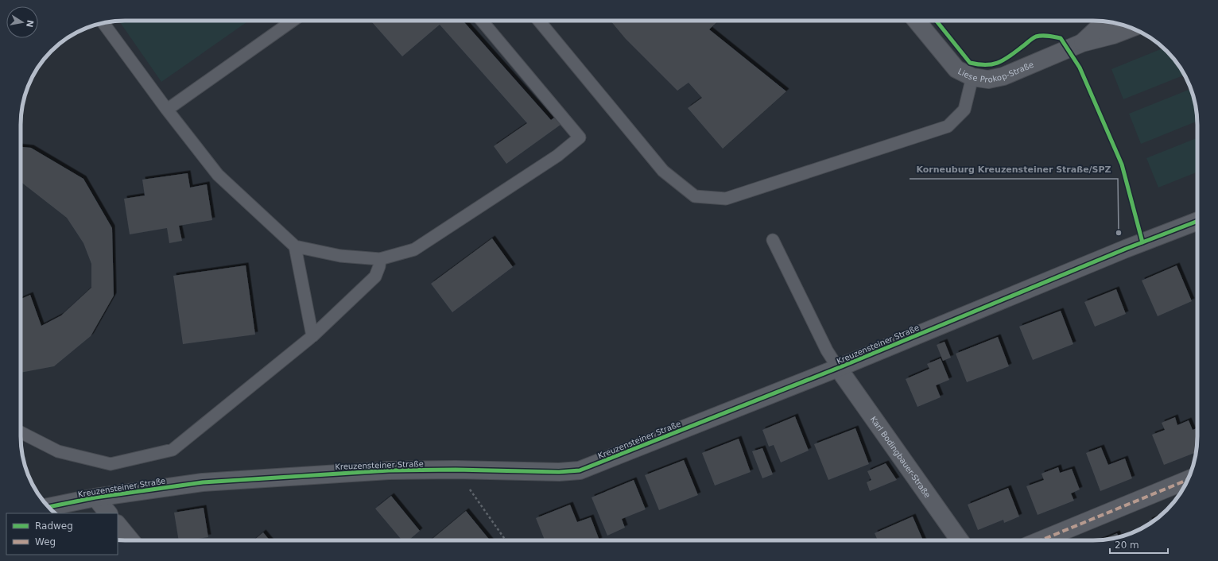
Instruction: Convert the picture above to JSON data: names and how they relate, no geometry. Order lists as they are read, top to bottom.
{
  "streets": {
    "street": ["Liese Prokop-Straße", "Kreuzensteiner Straße", "Karl Bodingbauer-Straße"]
  },
  "crossings": [
    ["Kreuzensteiner Straße", "Karl Bodingbauer-Straße"]
  ],
  "places": ["Korneuburg Kreuzensteiner Straße/SPZ"],
  "legend": ["Radweg", "Weg"],
  "scale_bar": "20 m",
  "north": "right"
}
